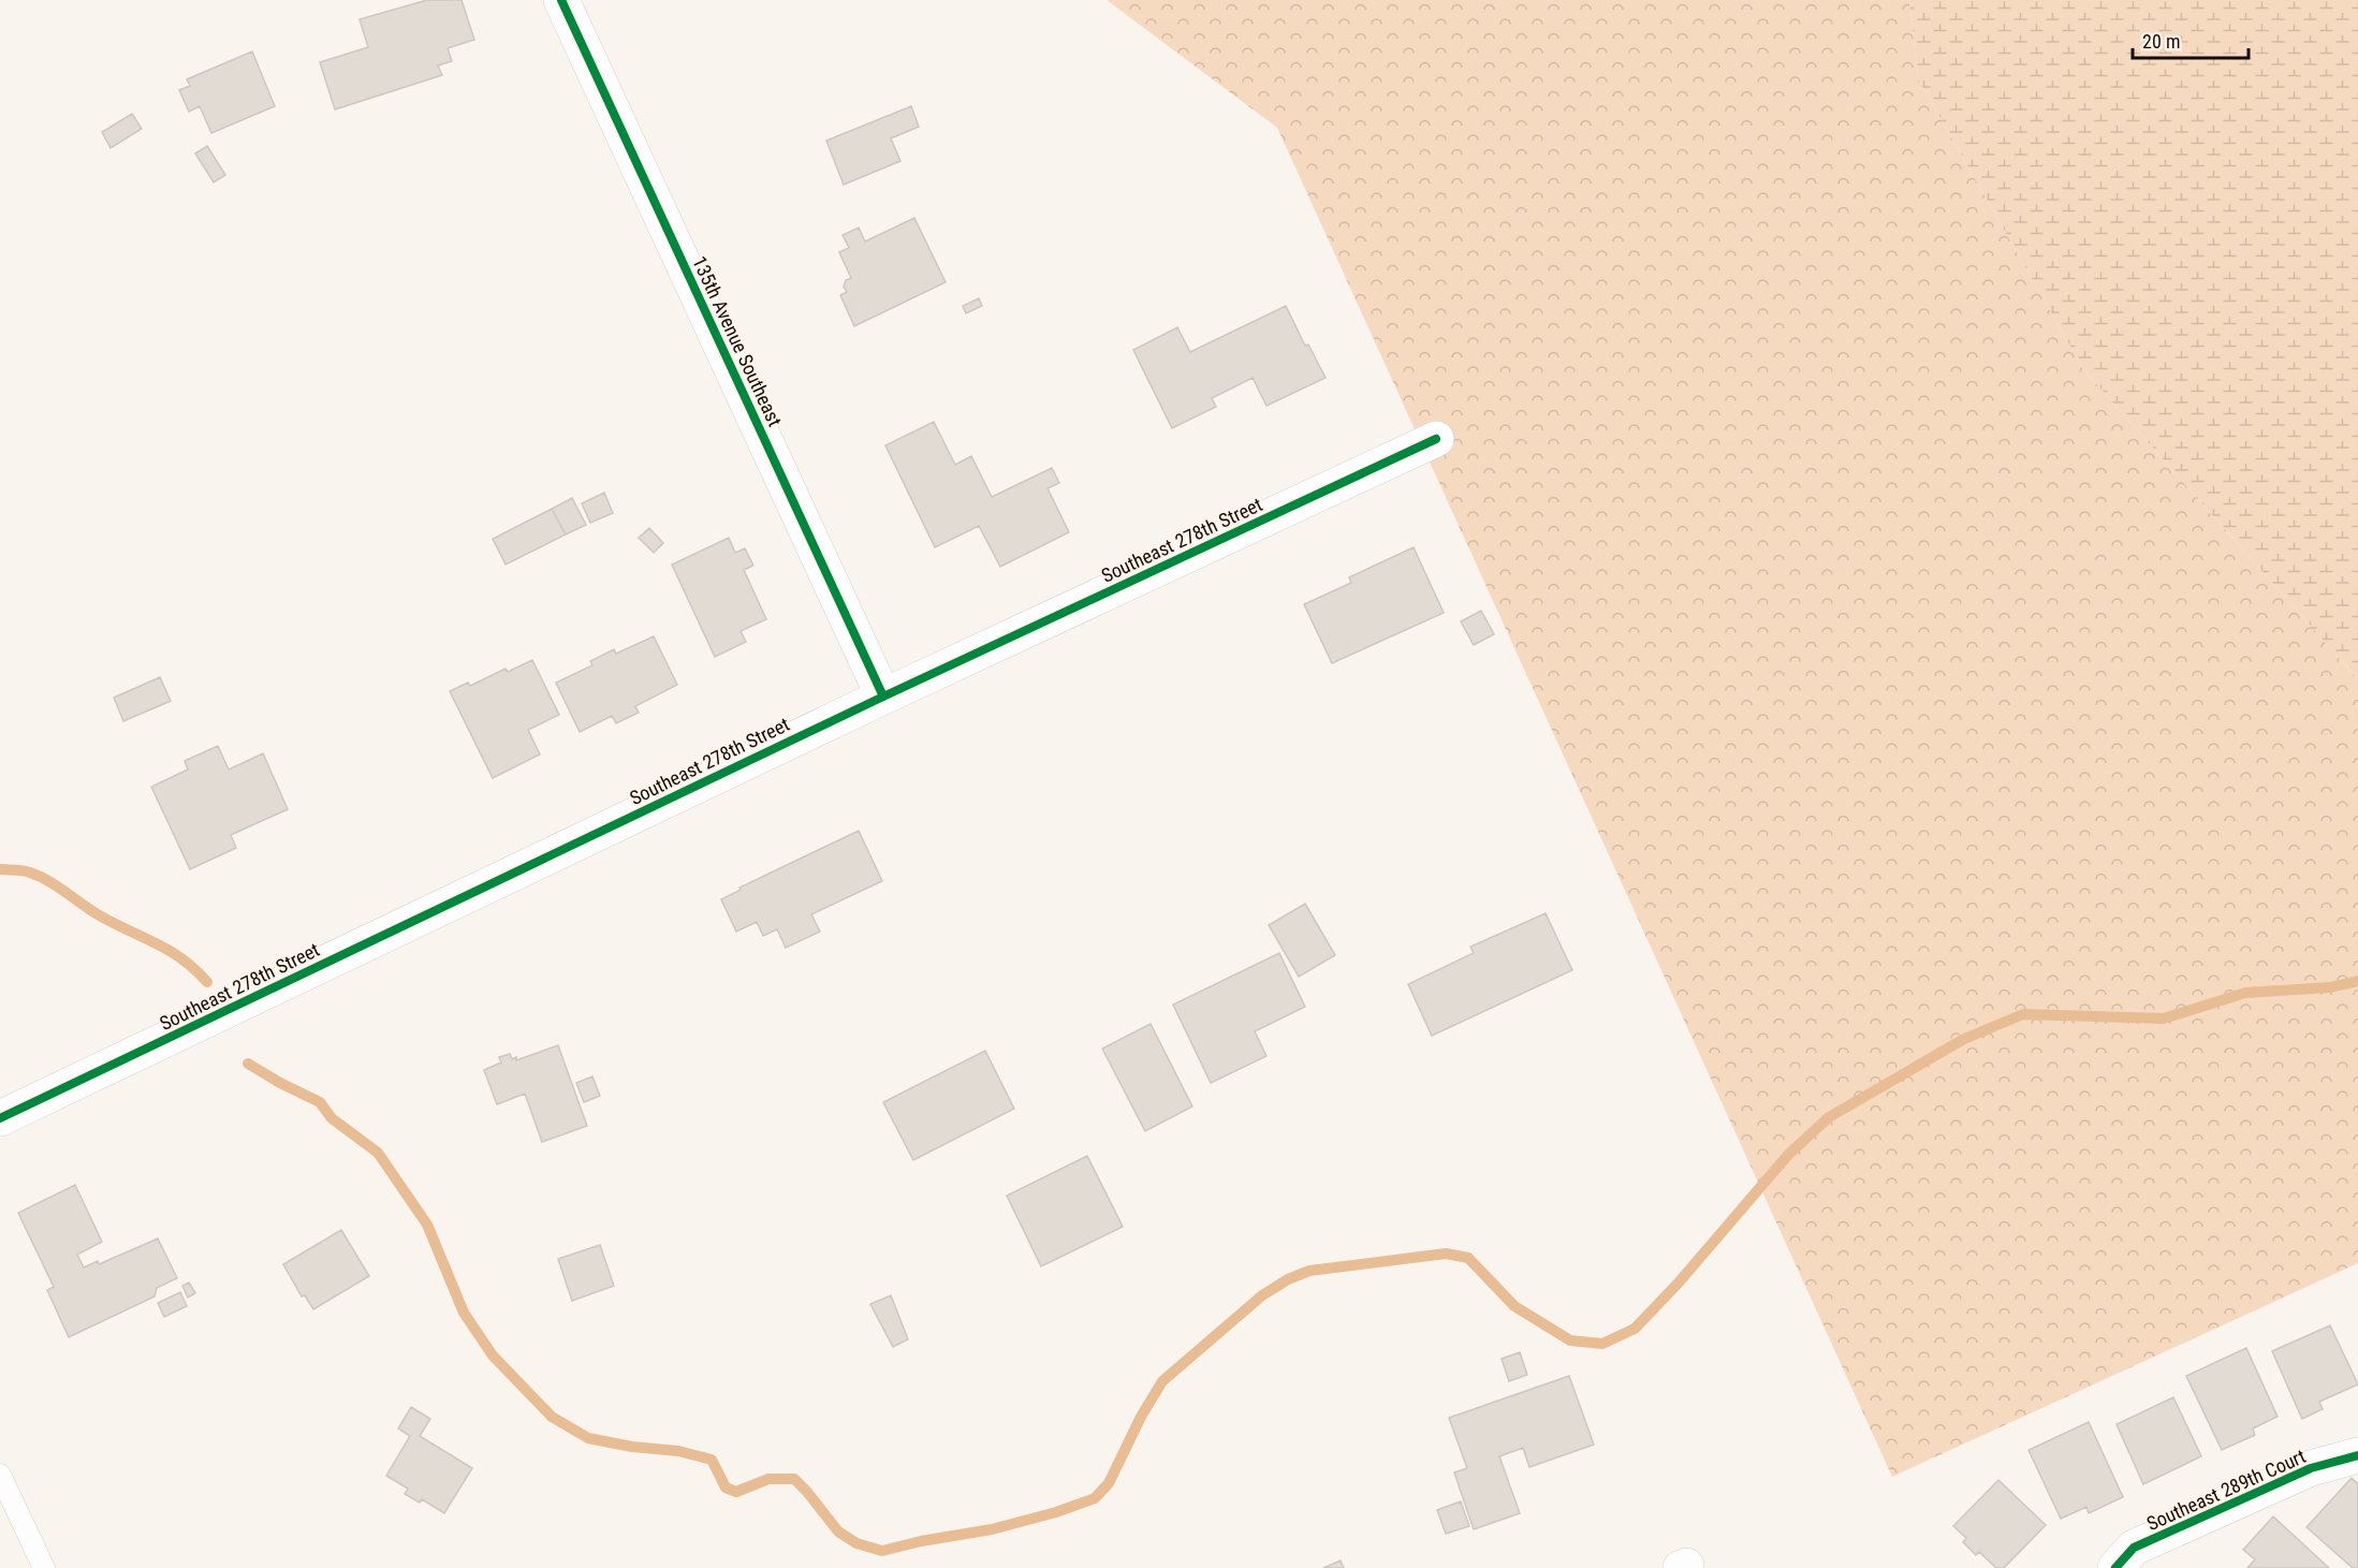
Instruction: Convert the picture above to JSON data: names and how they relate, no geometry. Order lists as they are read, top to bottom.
{
  "streets": {
    "street": ["135th Avenue Southeast", "Southeast 278th Street", "Southeast 289th Court"]
  },
  "crossings": [
    ["135th Avenue Southeast", "Southeast 278th Street"]
  ],
  "scale_bar": "20 m"
}
